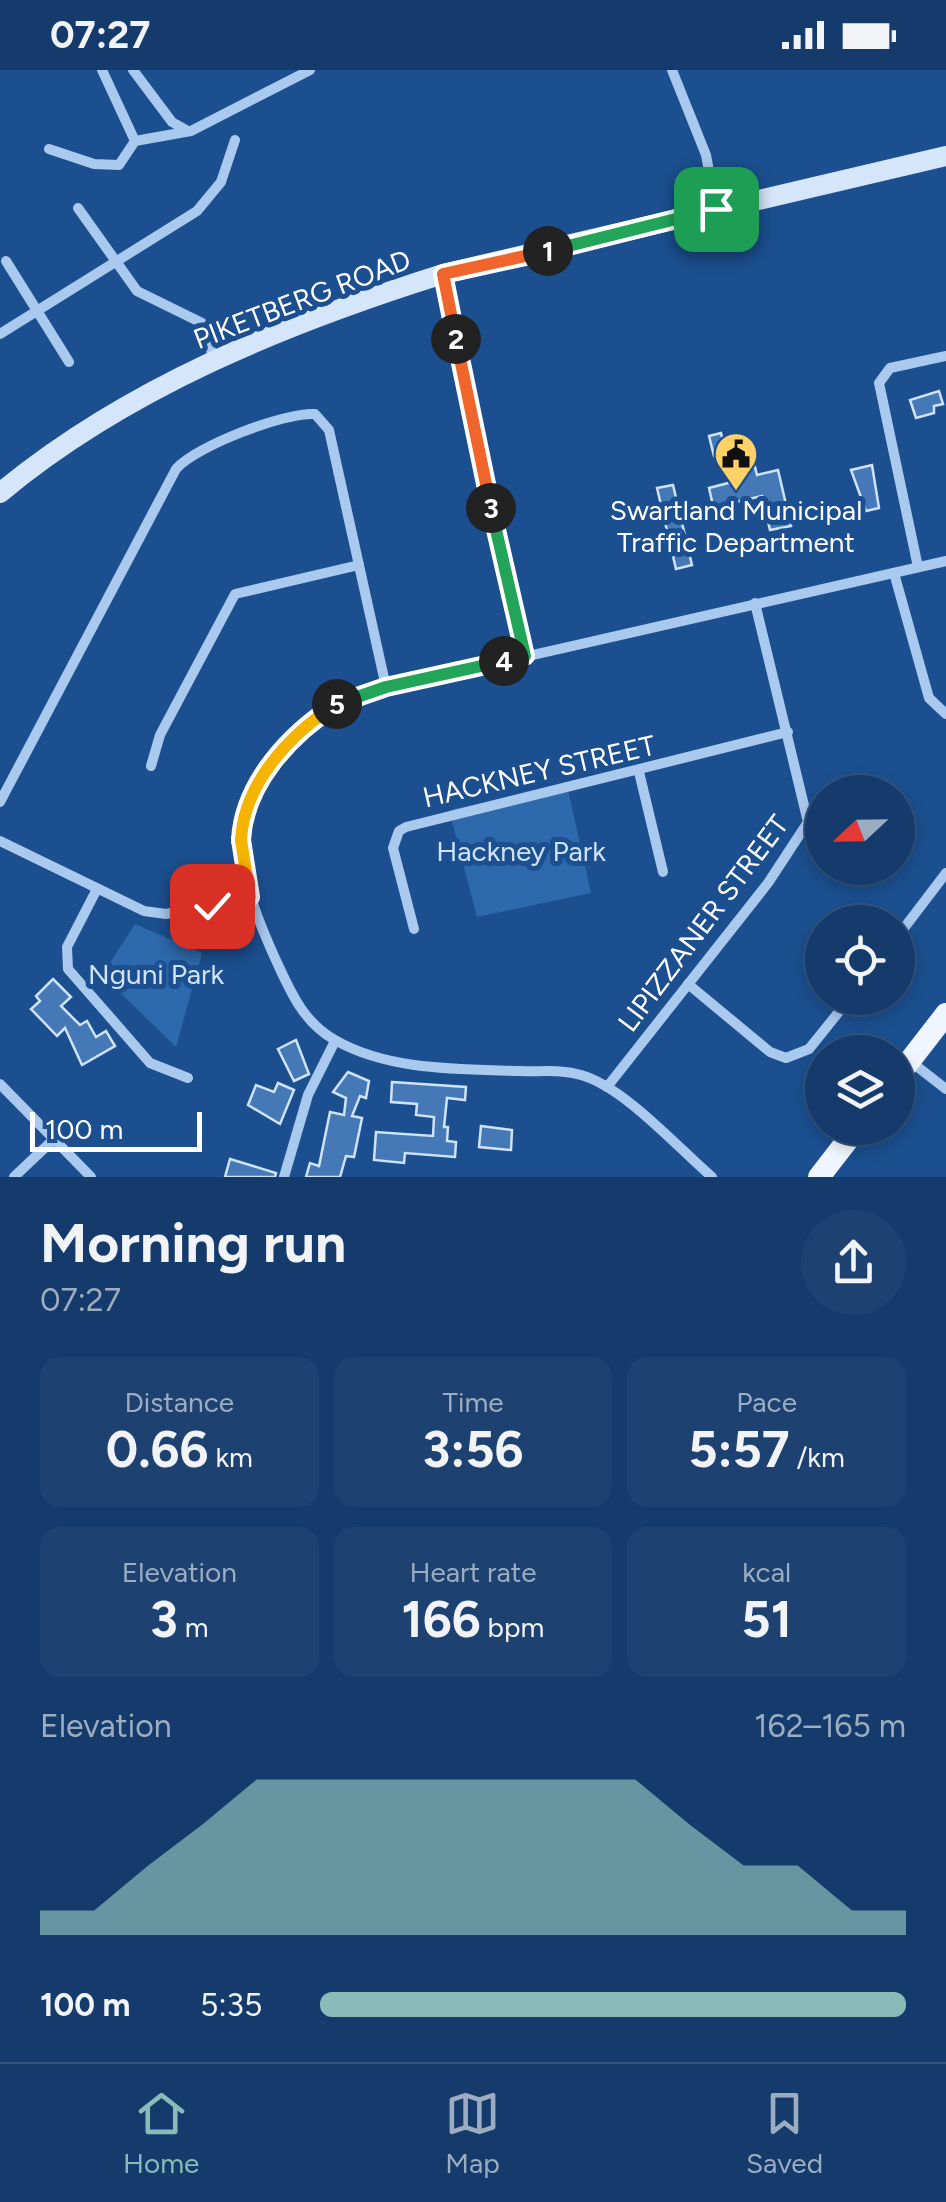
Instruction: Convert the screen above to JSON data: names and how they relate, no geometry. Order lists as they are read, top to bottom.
{
  "streets": {
    "street": ["PIKETBERG ROAD", "HACKNEY STREET", "LIPIZZANER STREET"]
  },
  "crossings": [
    ["HACKNEY STREET", "LIPIZZANER STREET"]
  ],
  "parks": ["Hackney Park", "Nguni Park"],
  "places": {
    "public building": ["Swartland Municipal Traffic Department"]
  },
  "scale_bar": "100 m",
  "north": "left",
  "page": {
    "status": "07:27",
    "pins": [
      "1",
      "2",
      "3",
      "4",
      "5"
    ],
    "scale": "100 m",
    "heading": ["Morning run", "07:27"],
    "stats": [
      ["Distance", "0.66 km"],
      ["Time", "3:56"],
      ["Pace", "5:57 /km"],
      ["Elevation", "3 m"],
      ["Heart rate", "166 bpm"],
      ["kcal", "51"]
    ],
    "chart": ["Elevation", "162–165 m"],
    "list": [
      {
        "name": "100 m",
        "note": "5:35"
      }
    ],
    "tabs": ["Home", "Map", "Saved"]
  }
}
